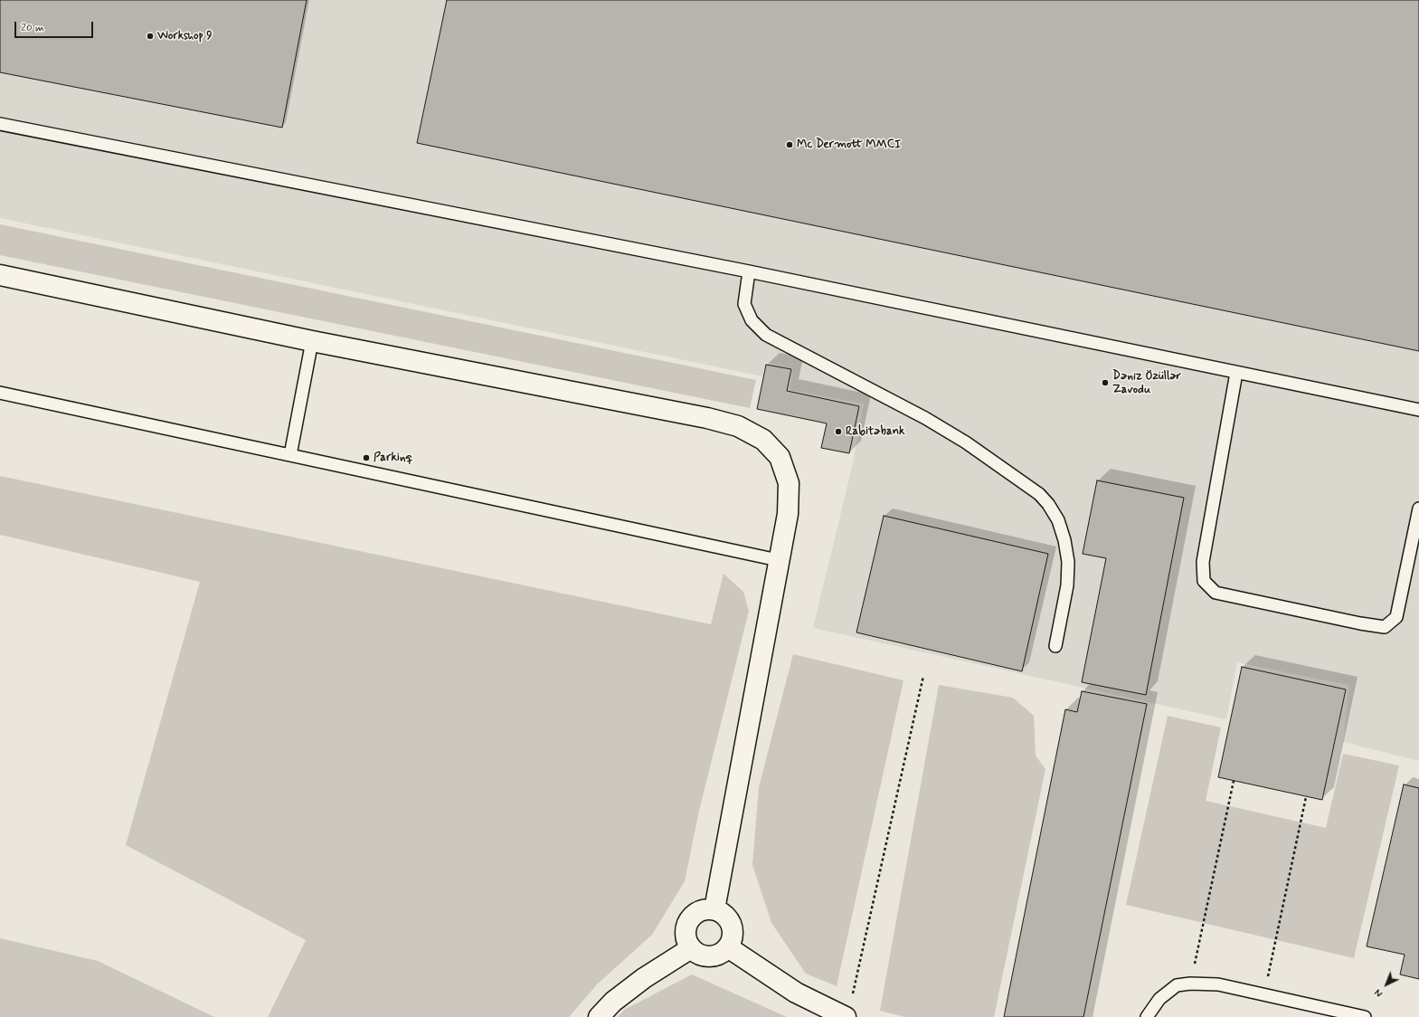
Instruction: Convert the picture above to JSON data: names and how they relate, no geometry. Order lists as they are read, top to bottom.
{
  "places": [
    "Workshop 9",
    "Mc Dermott MMCI",
    "Dəniz Özüllər Zavodu",
    "Rabitəbank",
    "Parkinq"
  ],
  "scale_bar": "20 m",
  "north": "bottom left"
}
